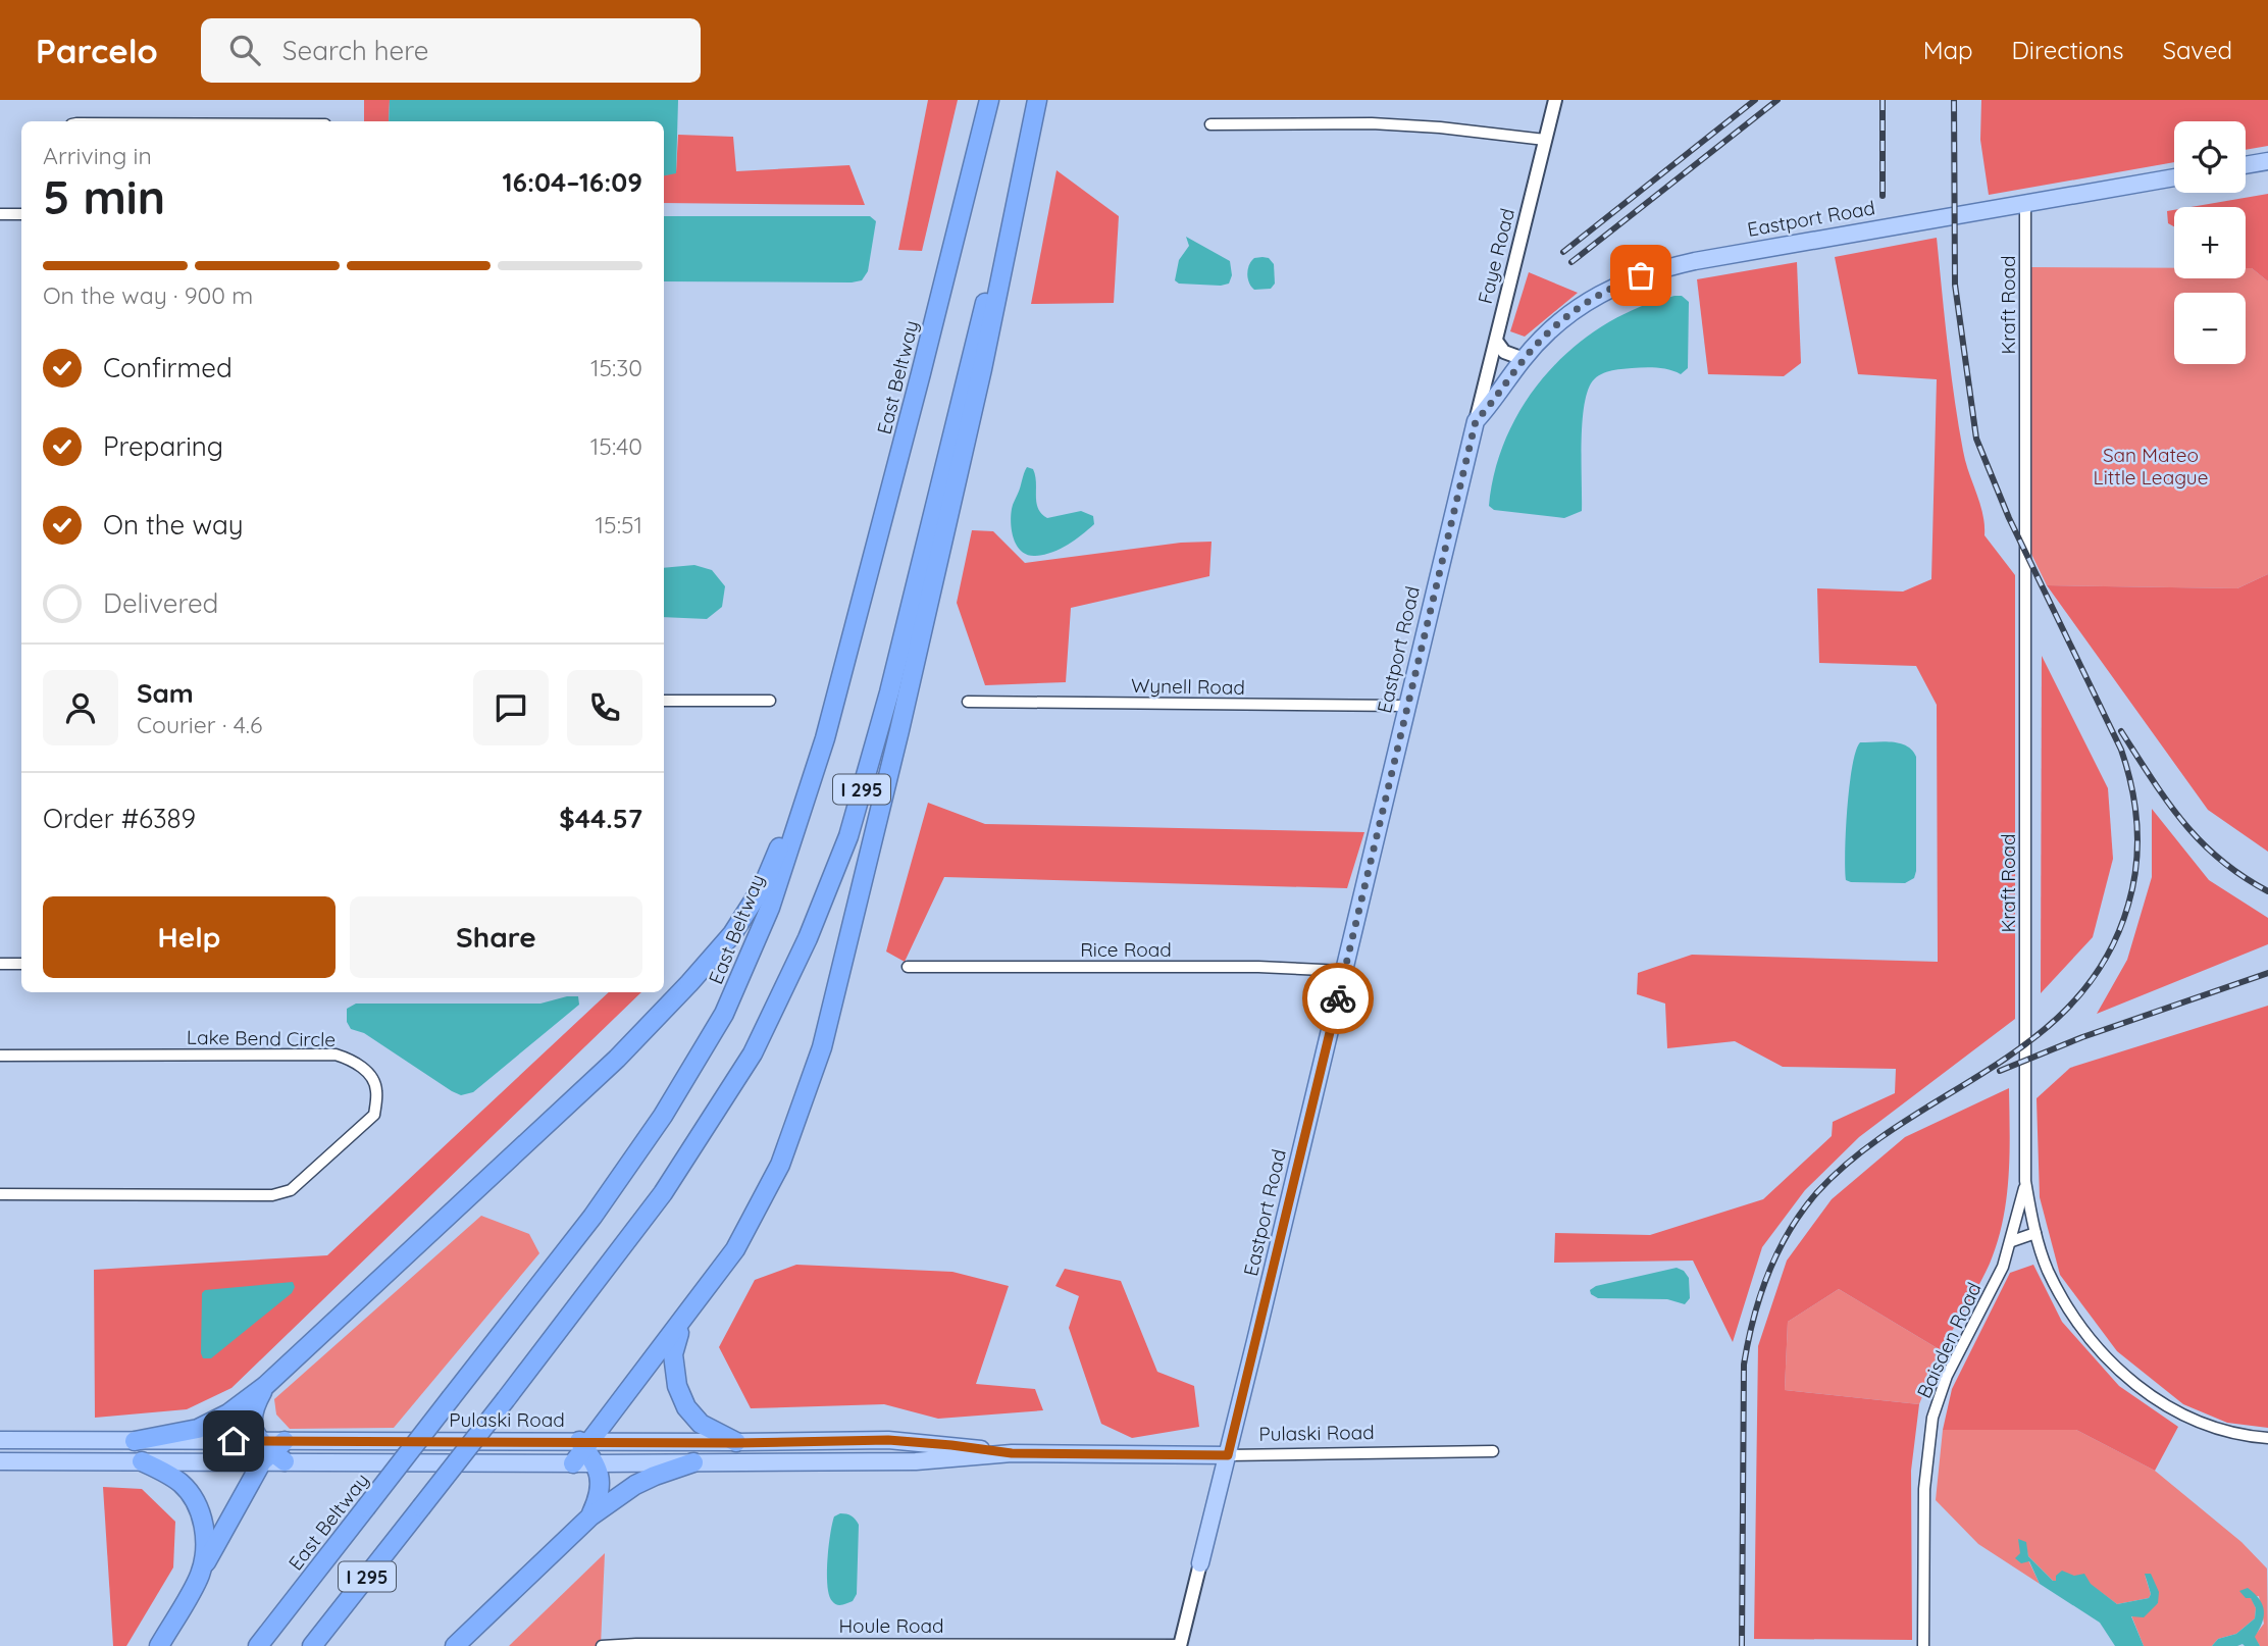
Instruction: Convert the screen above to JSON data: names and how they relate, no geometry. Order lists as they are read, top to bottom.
{
  "streets": {
    "highway": ["East Beltway", "I 295"],
    "main road": ["Eastport Road", "Pulaski Road"],
    "street": [
      "Faye Road",
      "Kraft Road",
      "Wynell Road",
      "Rice Road",
      "Lake Bend Circle",
      "Baisden Road",
      "Houle Road"
    ]
  },
  "crossings": [
    ["Eastport Road", "Faye Road"],
    ["Eastport Road", "Kraft Road"],
    ["Eastport Road", "Wynell Road"],
    ["Eastport Road", "Rice Road"],
    ["Eastport Road", "Pulaski Road"],
    ["Eastport Road", "Houle Road"],
    ["Kraft Road", "Baisden Road"]
  ],
  "parks": ["San Mateo Little League"],
  "page": {
    "header": "Parcelo",
    "search": "Search here",
    "nav": ["Map", "Directions", "Saved"],
    "map_buttons": ["+", "−"],
    "heading": ["5 min", "Arriving in", "16:04–16:09"],
    "panel": [
      "Sam",
      "Courier · 4.6",
      "Order #6389",
      "$44.57"
    ],
    "bar": "On the way · 900 m",
    "list": [
      ["Confirmed", "15:30"],
      ["Preparing", "15:40"],
      ["On the way", "15:51"],
      "Delivered"
    ],
    "buttons": ["Help", "Share"]
  }
}
